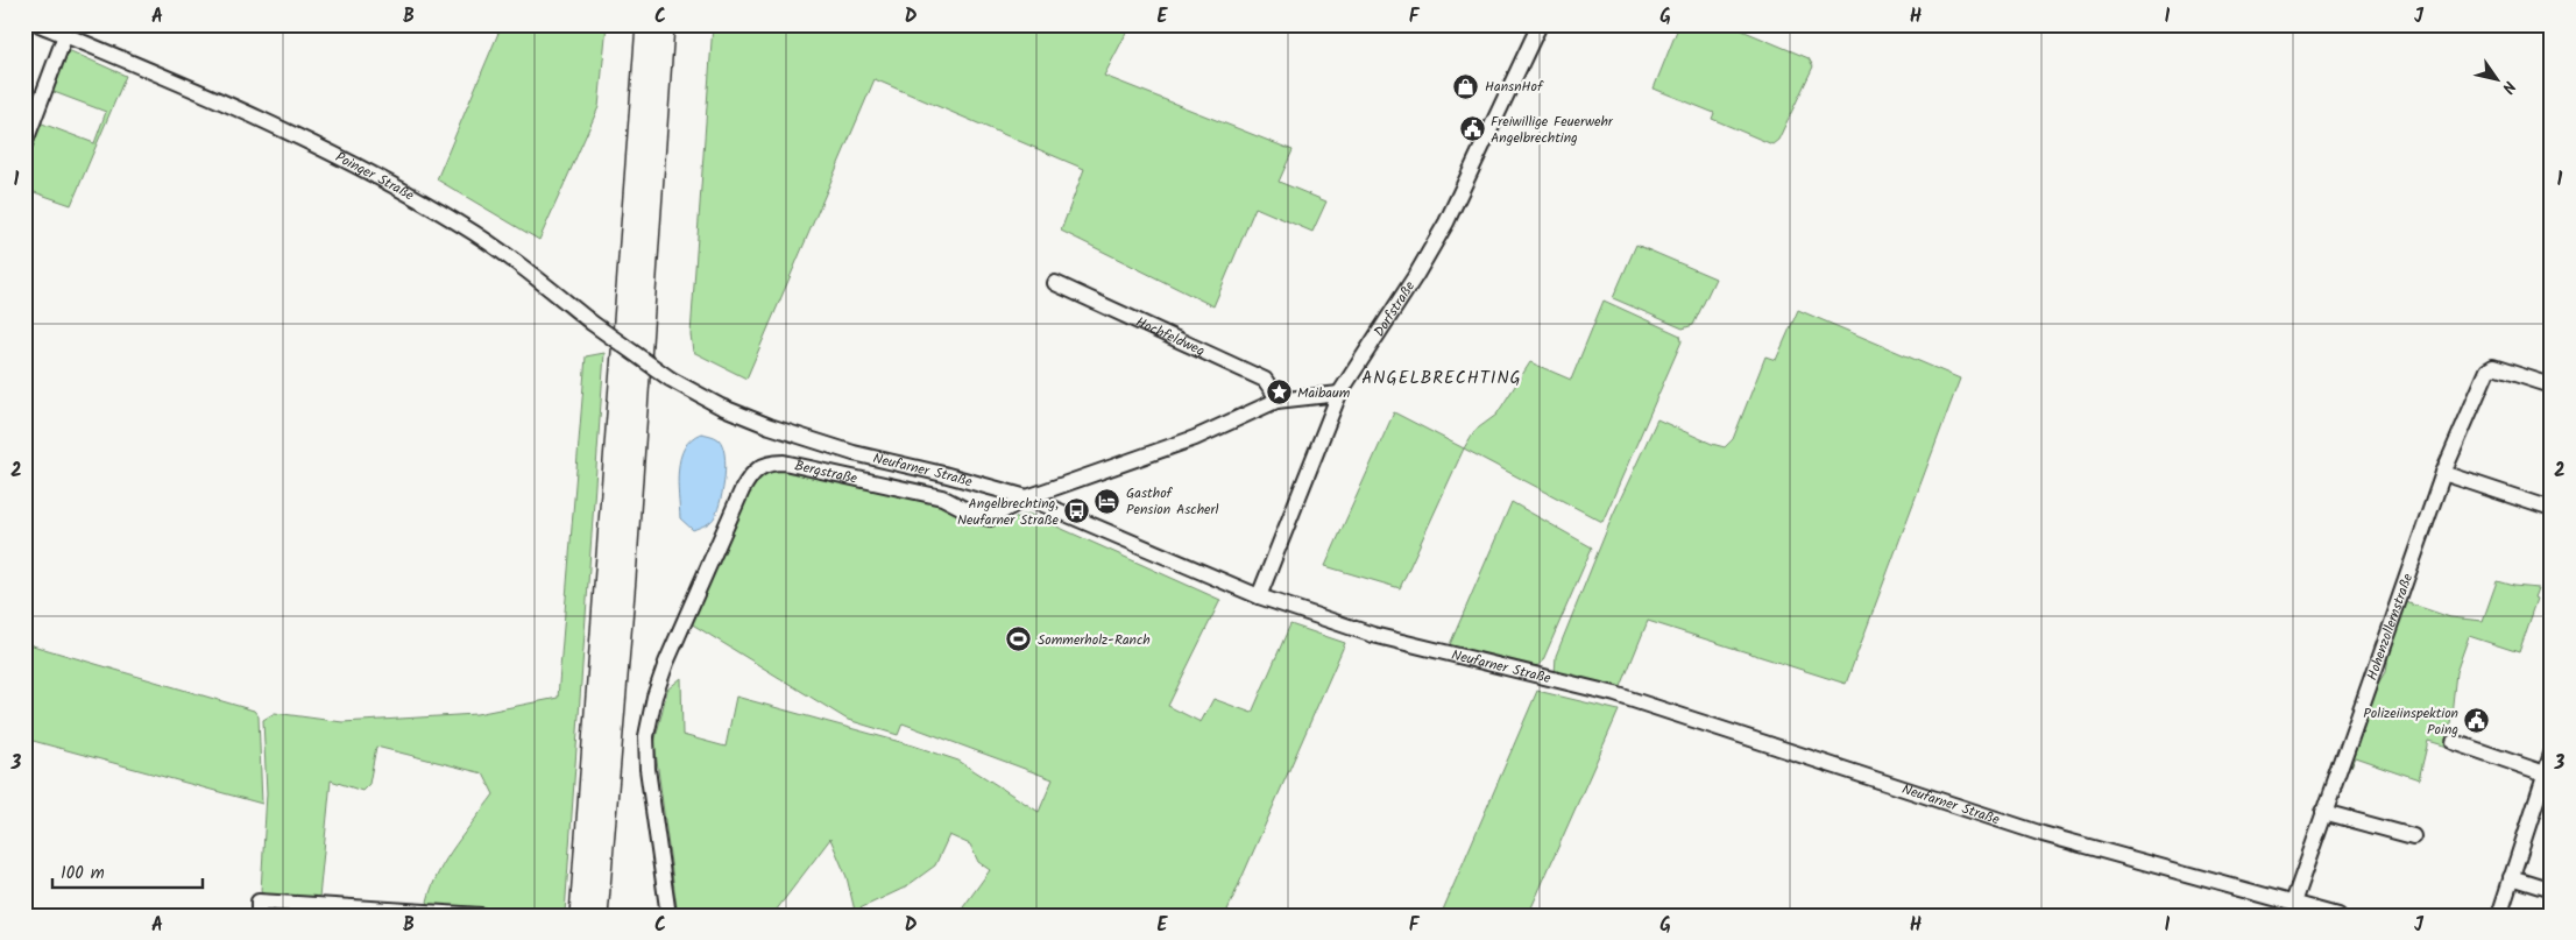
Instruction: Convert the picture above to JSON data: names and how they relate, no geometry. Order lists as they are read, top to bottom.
{
  "streets": {
    "street": [
      "Poinger Straße",
      "Dorfstraße",
      "Hochfeldweg",
      "Neufarner Straße",
      "Bergstraße",
      "Hohenzollernstraße"
    ]
  },
  "crossings": [
    ["Poinger Straße", "Neufarner Straße"],
    ["Dorfstraße", "Neufarner Straße"],
    ["Dorfstraße", "Bergstraße"],
    ["Hochfeldweg", "Bergstraße"],
    ["Neufarner Straße", "Bergstraße"],
    ["Neufarner Straße", "Hohenzollernstraße"]
  ],
  "districts": ["ANGELBRECHTING"],
  "places": {
    "shop": ["HansnHof"],
    "public building": ["Freiwillige Feuerwehr Angelbrechting", "Polizeiinspektion Poing"],
    "place": ["Maibaum"],
    "hotel": ["Gasthof Pension Ascherl"],
    "bus stop": ["Angelbrechting, Neufarner Straße"],
    "sports": ["Sommerholz-Ranch"]
  },
  "scale_bar": "100 m",
  "north": "bottom right",
  "grid": {
    "columns": [
      "A",
      "B",
      "C",
      "D",
      "E",
      "F",
      "G",
      "H",
      "I",
      "J"
    ],
    "rows": ["1", "2", "3"]
  }
}
